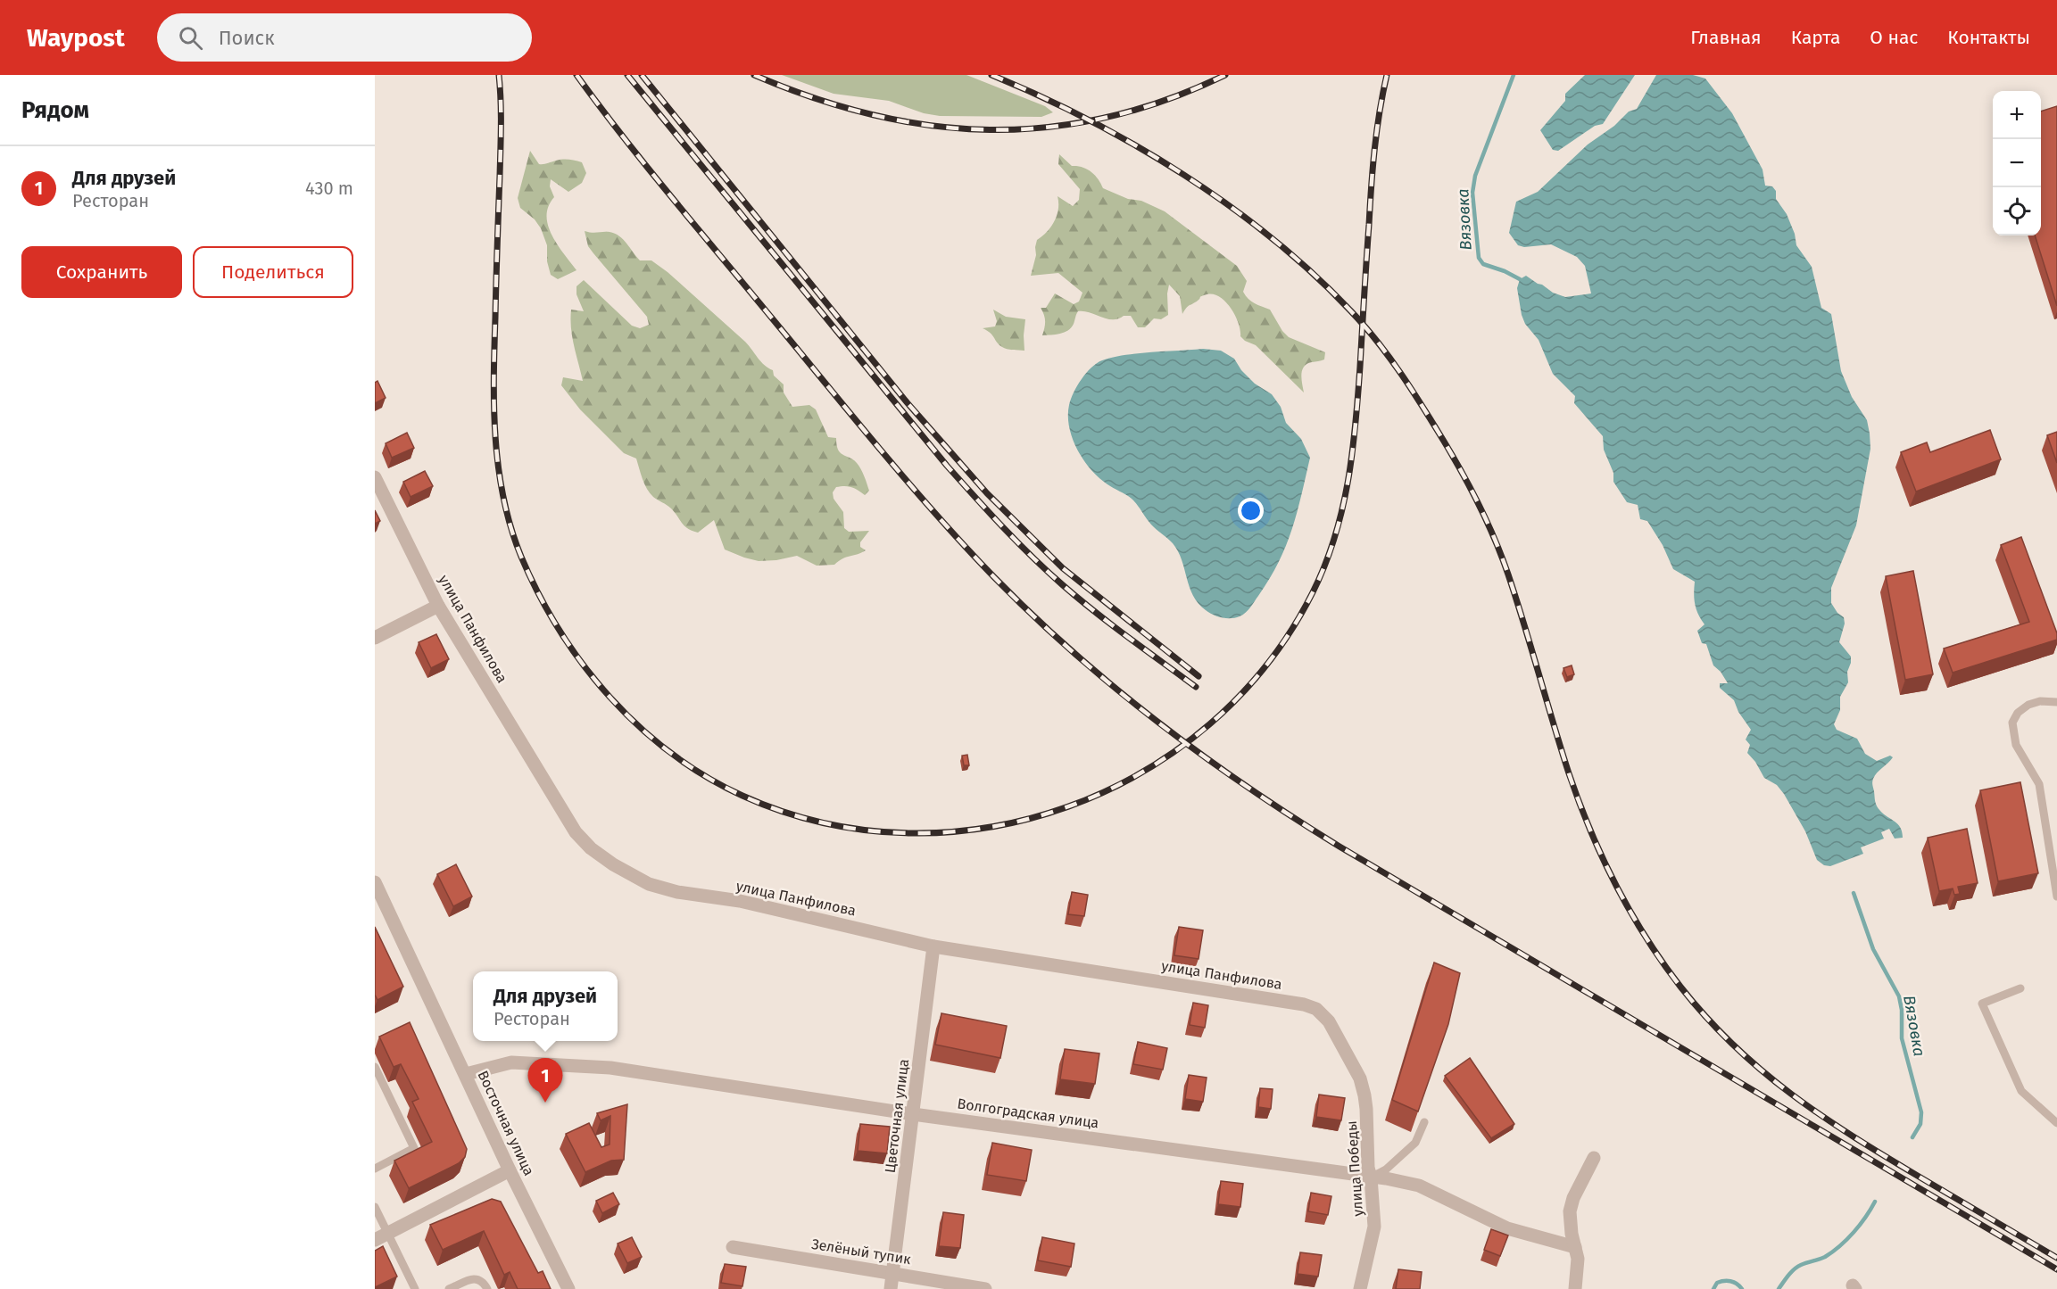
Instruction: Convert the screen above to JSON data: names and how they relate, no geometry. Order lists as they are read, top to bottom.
{
  "streets": {
    "street": [
      "улица Панфилова",
      "Волгоградская улица",
      "Цветочная улица",
      "Восточная улица",
      "улица Победы",
      "Зелёный тупик"
    ]
  },
  "crossings": [
    ["улица Панфилова", "Цветочная улица"],
    ["улица Панфилова", "улица Победы"],
    ["Волгоградская улица", "Цветочная улица"],
    ["Волгоградская улица", "Восточная улица"],
    ["Волгоградская улица", "улица Победы"],
    ["Цветочная улица", "Зелёный тупик"]
  ],
  "water": ["Вязовка"],
  "page": {
    "header": "Waypost",
    "search": "Поиск",
    "nav": [
      "Главная",
      "Карта",
      "О нас",
      "Контакты"
    ],
    "heading": "Рядом",
    "map_buttons": ["+", "−"],
    "list": [
      {
        "mark": "1",
        "name": "Для друзей",
        "note": "Ресторан",
        "value": "430 m"
      }
    ],
    "buttons": ["Сохранить", "Поделиться"],
    "popup": ["Для друзей", "Ресторан"],
    "pins": "1"
  }
}
